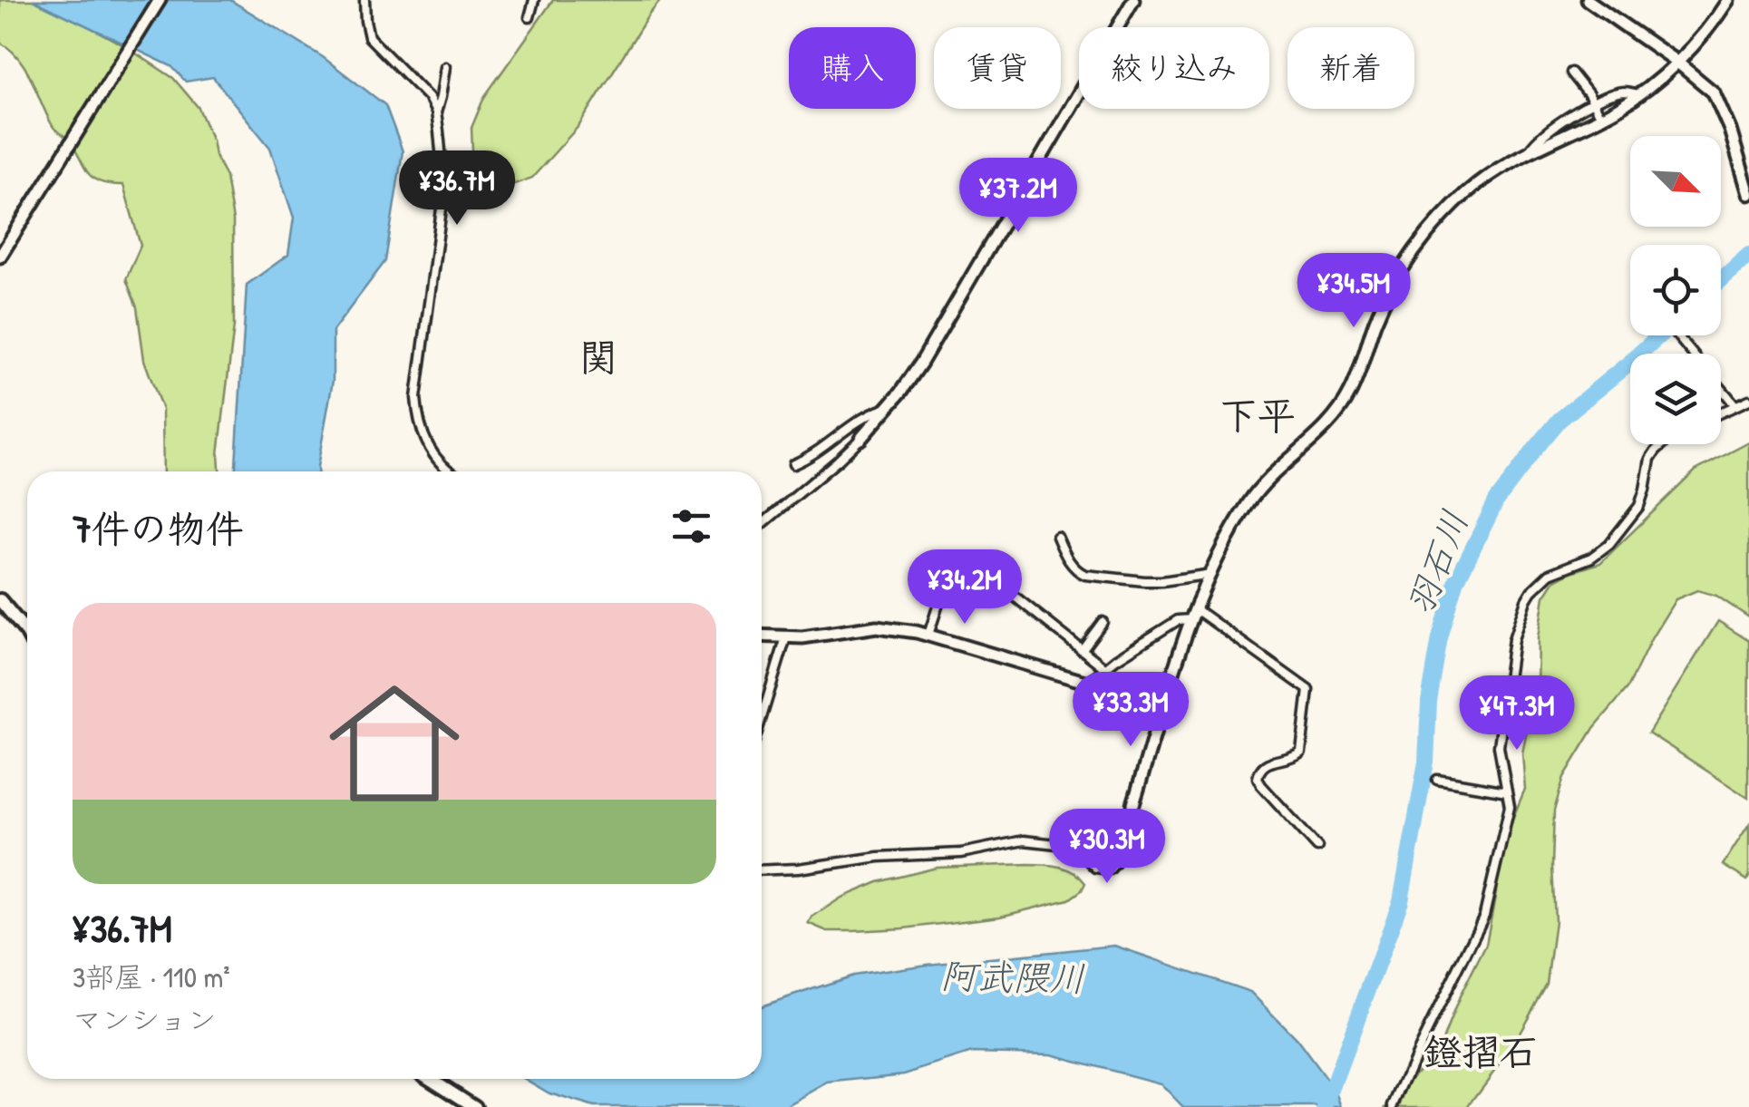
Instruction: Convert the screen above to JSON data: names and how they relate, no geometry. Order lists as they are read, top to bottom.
{
  "districts": ["関", "下平", "鐙摺石"],
  "water": ["羽石川", "阿武隈川"],
  "north": "bottom right",
  "page": {
    "chip": [
      "購入",
      "賃貸",
      "絞り込み",
      "新着"
    ],
    "price": [
      "¥36.7M",
      "¥37.2M",
      "¥34.5M",
      "¥34.2M",
      "¥33.3M",
      "¥47.3M",
      "¥30.3M"
    ],
    "heading": "7件の物件",
    "list": [
      {
        "name": "¥36.7M",
        "note": "3部屋 · 110 m² · マンション"
      }
    ]
  }
}
